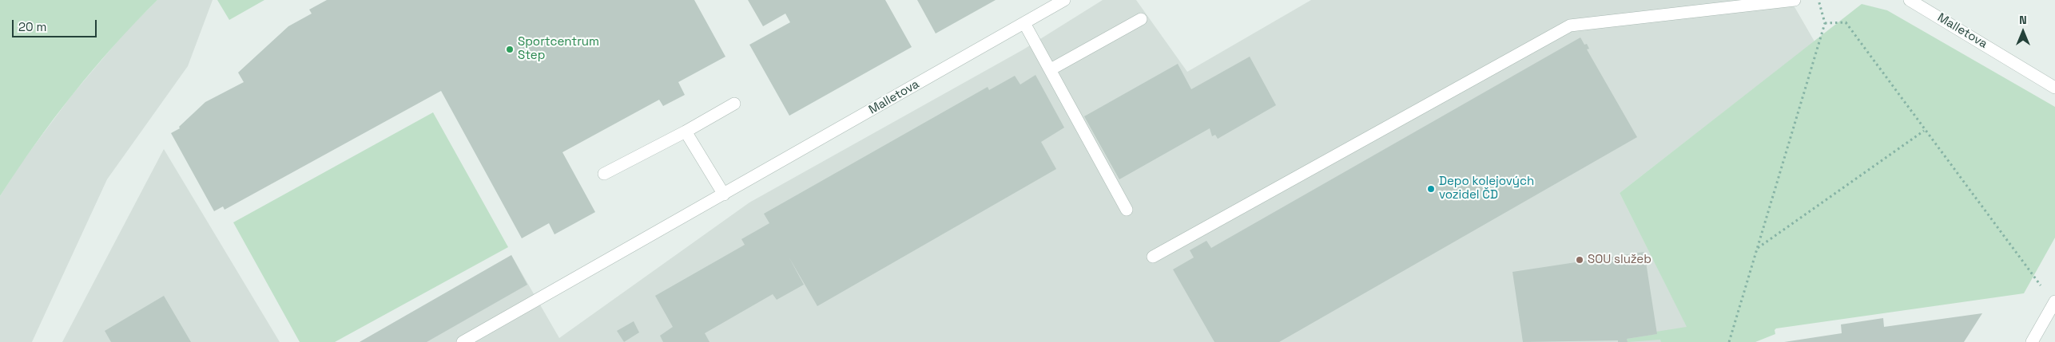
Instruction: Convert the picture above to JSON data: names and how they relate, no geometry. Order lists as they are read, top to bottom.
{
  "streets": {
    "street": ["Malletova"]
  },
  "places": ["Sportcentrum Step", "Depo kolejových vozidel ČD", "SOU služeb"],
  "scale_bar": "20 m",
  "north": "top"
}
